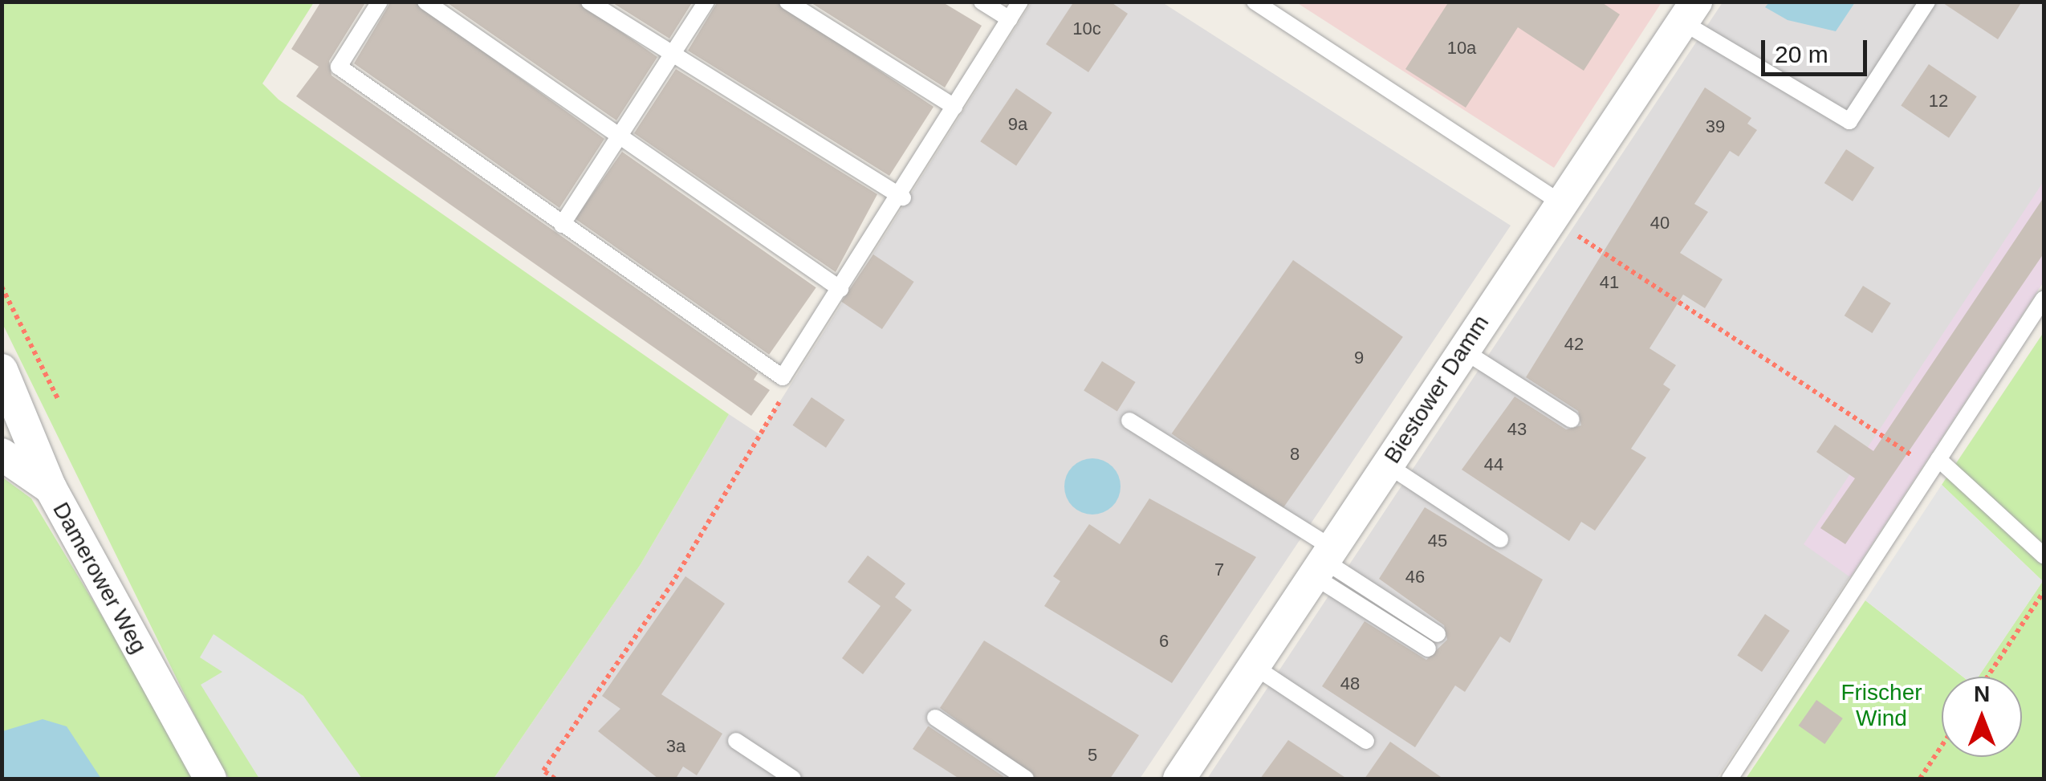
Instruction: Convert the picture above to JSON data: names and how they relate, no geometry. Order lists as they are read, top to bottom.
{
  "streets": {
    "street": ["Biestower Damm", "Damerower Weg"]
  },
  "parks": ["Frischer Wind"],
  "house_numbers": [
    "10c",
    "10a",
    "12",
    "9a",
    "39",
    "40",
    "41",
    "42",
    "9",
    "43",
    "8",
    "44",
    "45",
    "7",
    "46",
    "6",
    "48",
    "3a",
    "5"
  ],
  "scale_bar": "20 m",
  "north": "top"
}
